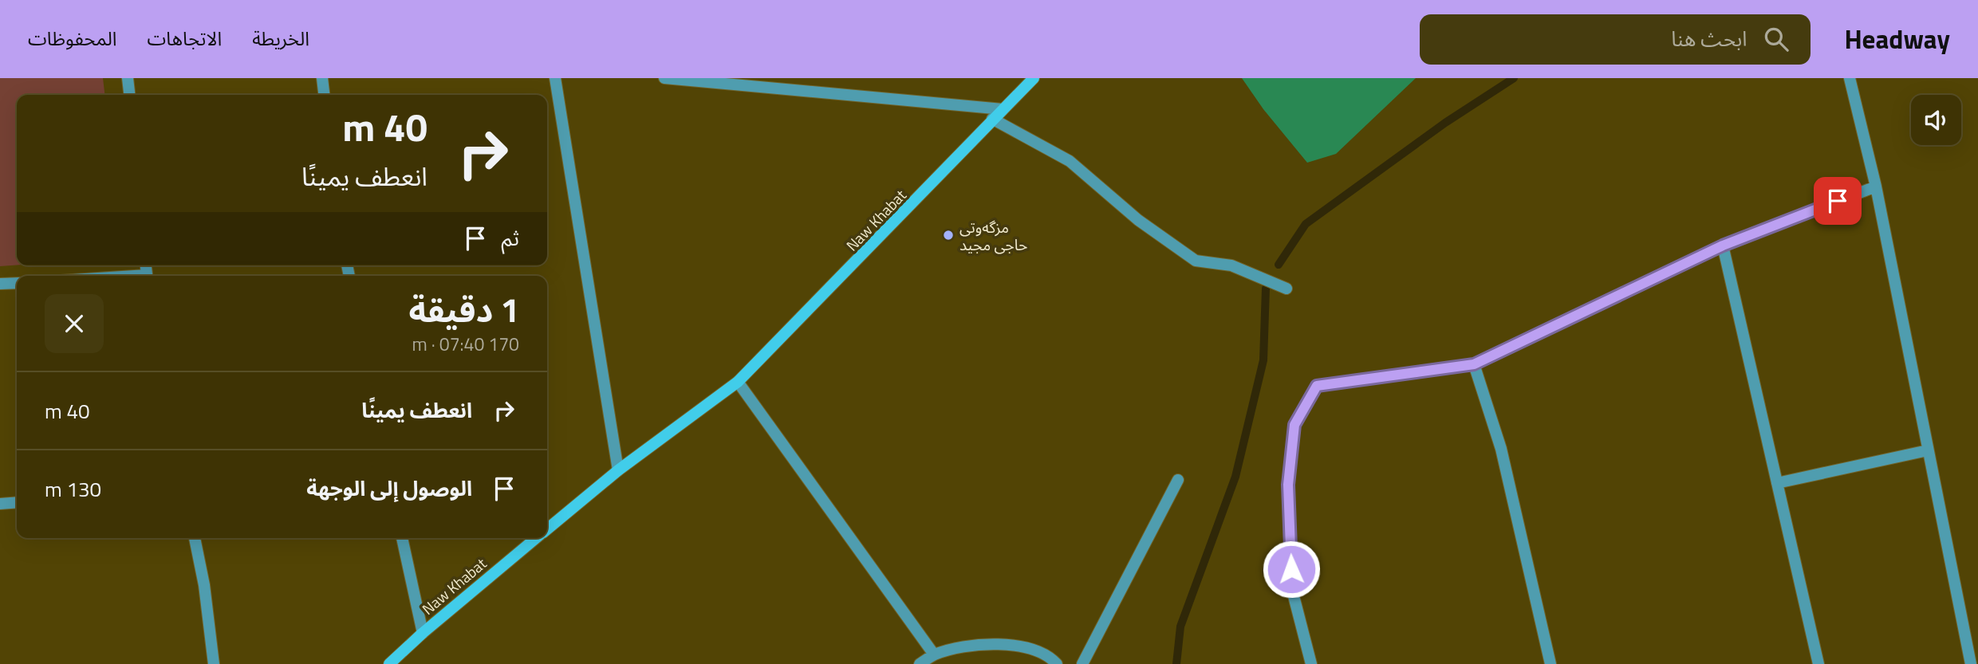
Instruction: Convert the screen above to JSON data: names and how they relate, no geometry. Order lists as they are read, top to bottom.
{
  "streets": {
    "street": ["Naw Khabat"]
  },
  "places": ["مزگەوتى حاجى مجيد"],
  "page": {
    "header": "Headway",
    "search": "ابحث هنا",
    "nav": ["الخريطة", "الاتجاهات", "المحفوظات"],
    "turn": ["40 m", "انعطف يمينًا"],
    "then": "ثم",
    "heading": ["1 دقيقة", "170 m · 07:40"],
    "list": [
      {
        "name": "انعطف يمينًا",
        "value": "40 m"
      },
      {
        "name": "الوصول إلى الوجهة",
        "value": "130 m"
      }
    ]
  }
}
